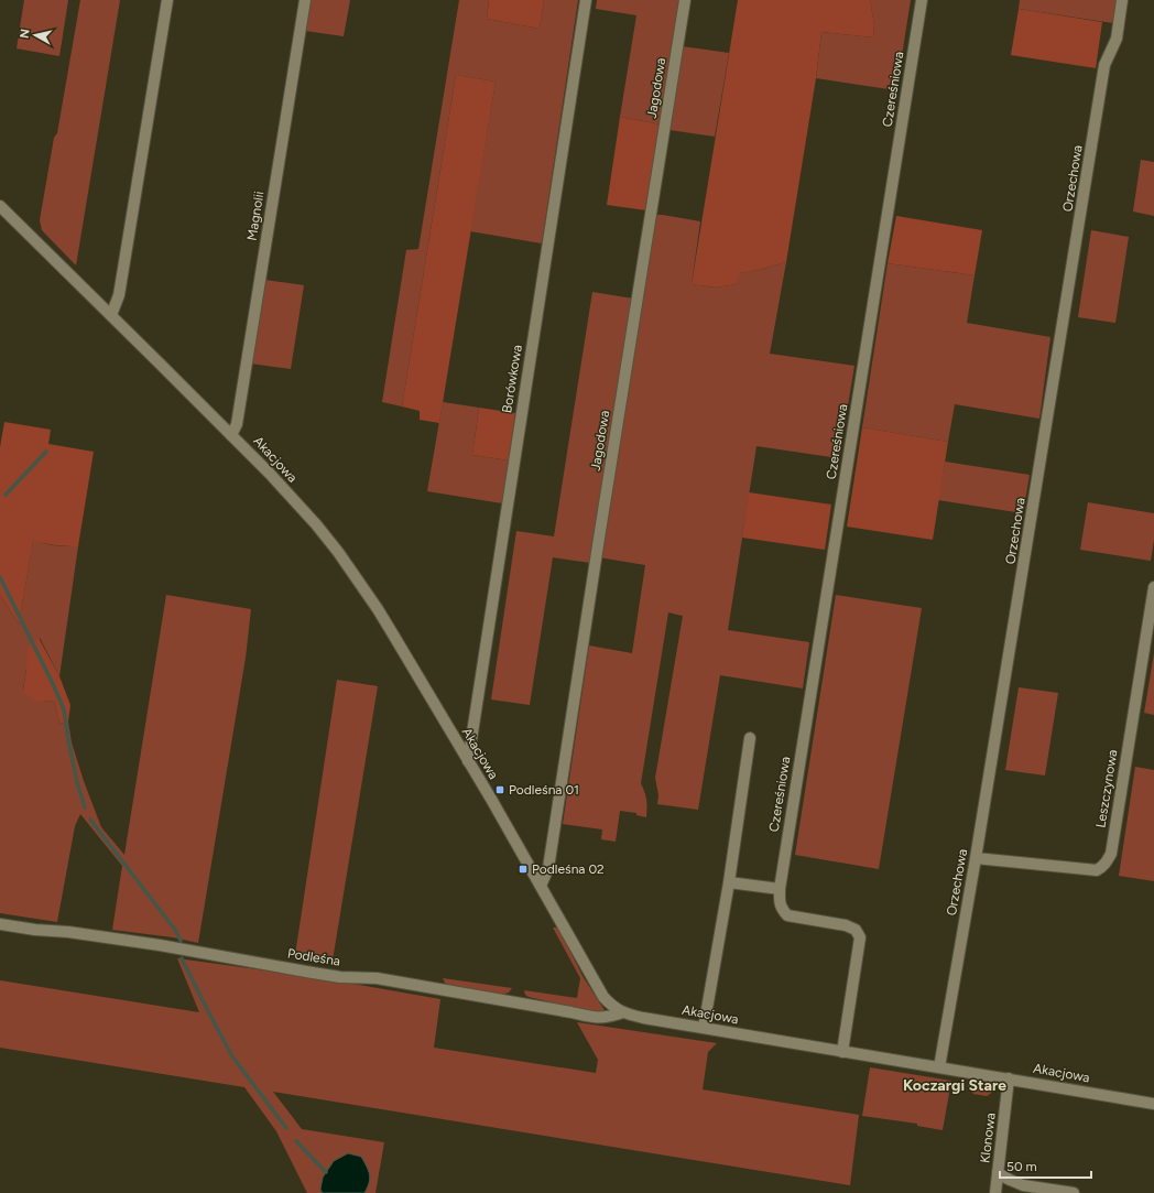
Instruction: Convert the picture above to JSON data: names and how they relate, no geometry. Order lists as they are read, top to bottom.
{
  "streets": {
    "street": [
      "Jagodowa",
      "Czereśniowa",
      "Orzechowa",
      "Magnolii",
      "Borówkowa",
      "Akacjowa",
      "Leszczynowa",
      "Podleśna",
      "Klonowa"
    ]
  },
  "crossings": [
    ["Jagodowa", "Akacjowa"],
    ["Czereśniowa", "Akacjowa"],
    ["Orzechowa", "Akacjowa"],
    ["Orzechowa", "Leszczynowa"],
    ["Magnolii", "Akacjowa"],
    ["Borówkowa", "Akacjowa"],
    ["Akacjowa", "Podleśna"],
    ["Akacjowa", "Klonowa"]
  ],
  "districts": ["Koczargi Stare"],
  "places": {
    "transit": ["Podleśna 01", "Podleśna 02"]
  },
  "scale_bar": "50 m",
  "north": "left"
}
